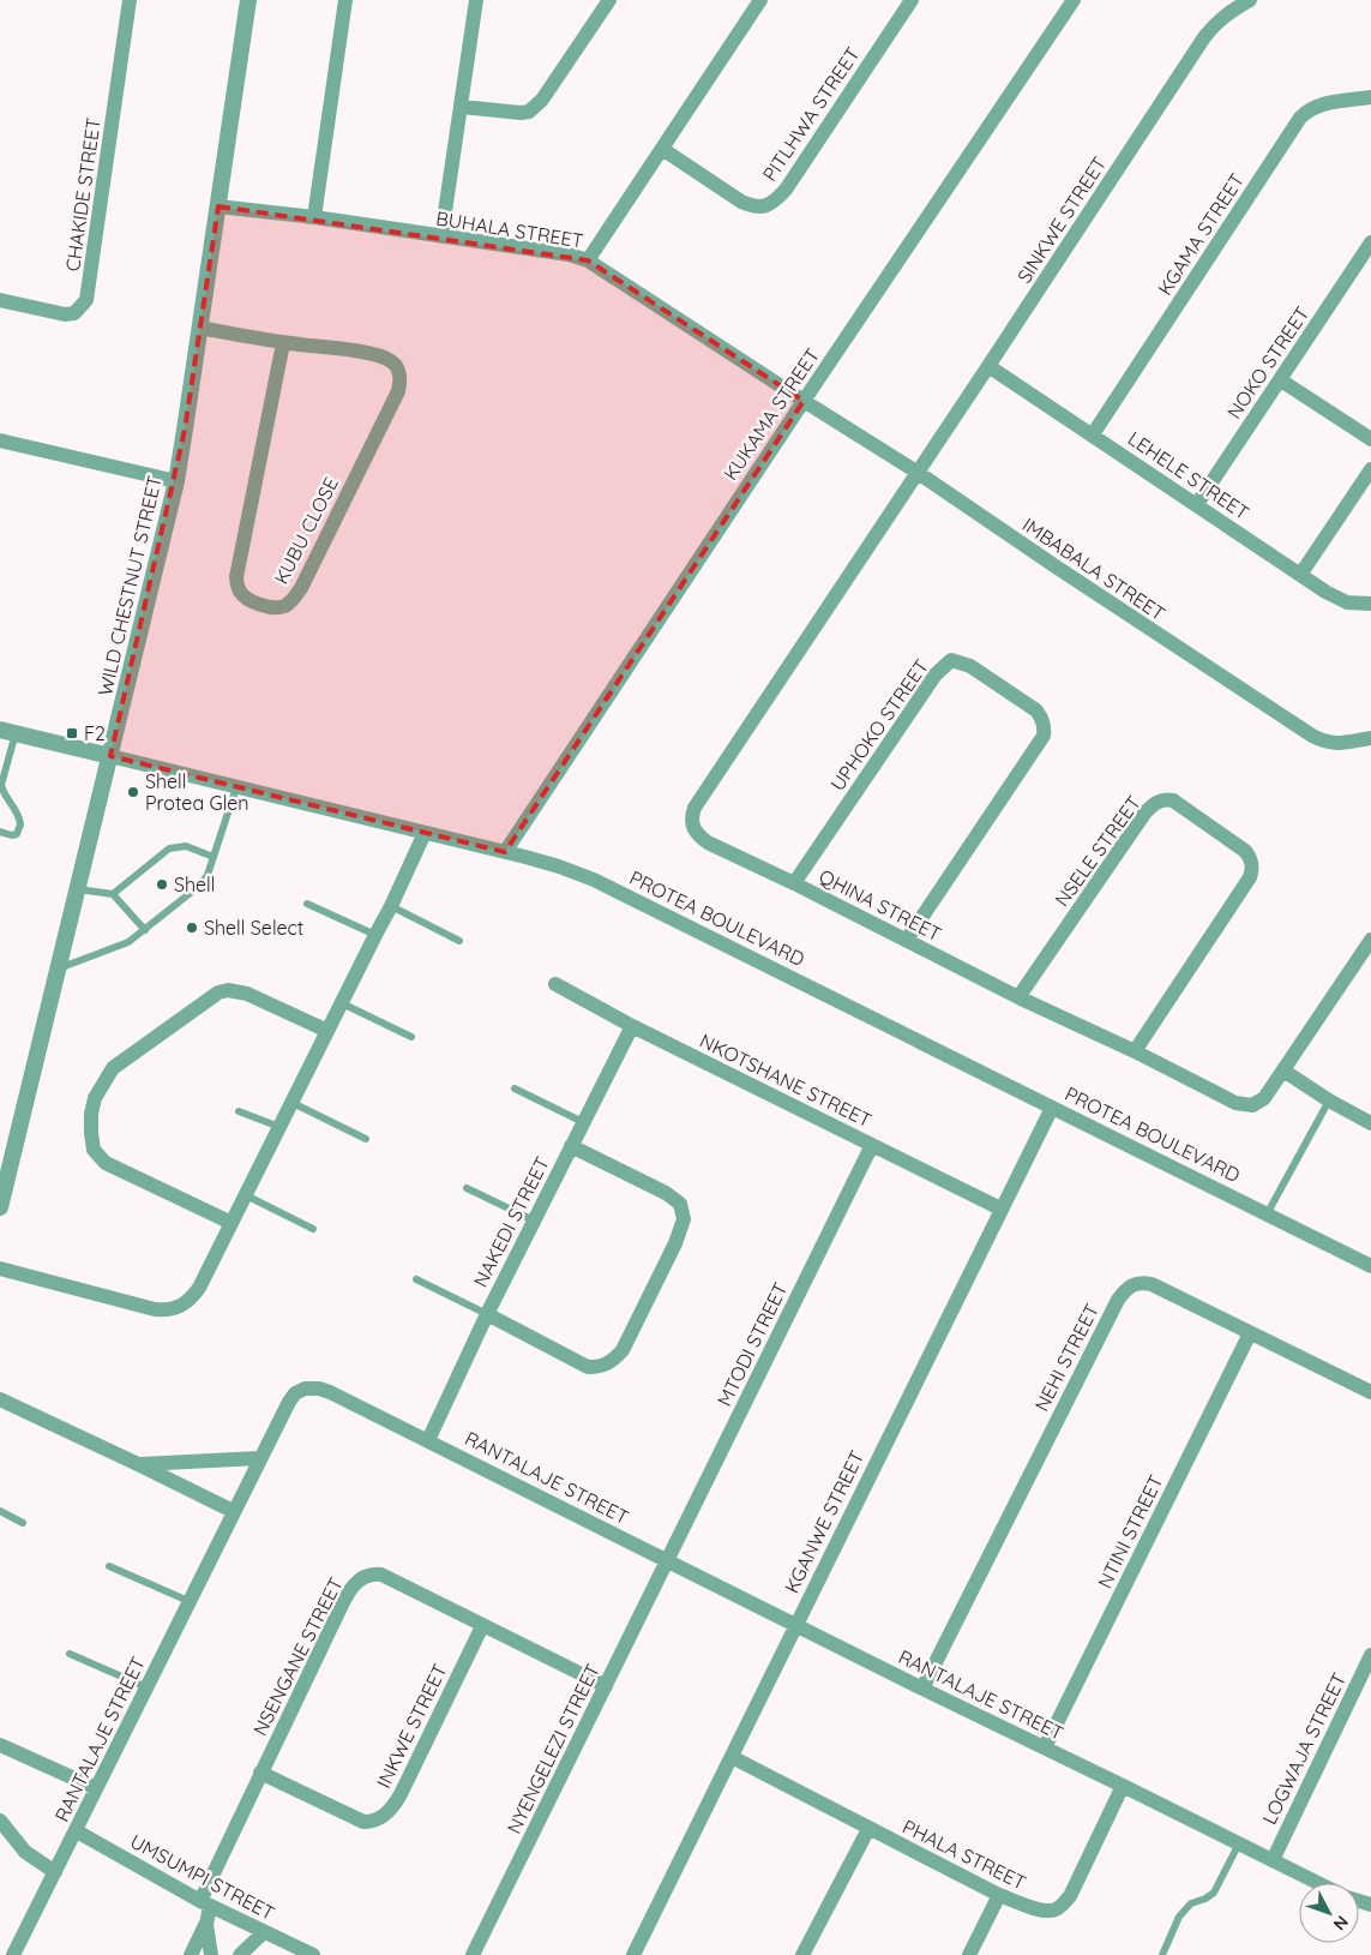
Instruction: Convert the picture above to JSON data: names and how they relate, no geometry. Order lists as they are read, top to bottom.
{
  "streets": {
    "street": [
      "PITLHWA STREET",
      "CHAKIDE STREET",
      "SINKWE STREET",
      "BUHALA STREET",
      "KGAMA STREET",
      "NOKO STREET",
      "KUKAMA STREET",
      "LEHELE STREET",
      "KUBU CLOSE",
      "IMBABALA STREET",
      "WILD CHESTNUT STREET",
      "UPHOKO STREET",
      "NSELE STREET",
      "QHINA STREET",
      "PROTEA BOULEVARD",
      "NKOTSHANE STREET",
      "NAKEDI STREET",
      "MTODI STREET",
      "NEHI STREET",
      "RANTALAJE STREET",
      "KGANWE STREET",
      "NTINI STREET",
      "NSENGANE STREET",
      "INKWE STREET",
      "NYENGELEZI STREET",
      "LOGWAJA STREET",
      "PHALA STREET",
      "UMSUMPI STREET"
    ]
  },
  "crossings": [
    ["SINKWE STREET", "LEHELE STREET"],
    ["SINKWE STREET", "IMBABALA STREET"],
    ["SINKWE STREET", "QHINA STREET"],
    ["BUHALA STREET", "KUKAMA STREET"],
    ["BUHALA STREET", "IMBABALA STREET"],
    ["BUHALA STREET", "WILD CHESTNUT STREET"],
    ["KGAMA STREET", "LEHELE STREET"],
    ["NOKO STREET", "LEHELE STREET"],
    ["KUKAMA STREET", "IMBABALA STREET"],
    ["KUKAMA STREET", "PROTEA BOULEVARD"],
    ["KUBU CLOSE", "WILD CHESTNUT STREET"],
    ["IMBABALA STREET", "QHINA STREET"],
    ["WILD CHESTNUT STREET", "PROTEA BOULEVARD"],
    ["UPHOKO STREET", "QHINA STREET"],
    ["NSELE STREET", "QHINA STREET"],
    ["PROTEA BOULEVARD", "KGANWE STREET"],
    ["NKOTSHANE STREET", "NAKEDI STREET"],
    ["NKOTSHANE STREET", "MTODI STREET"],
    ["NKOTSHANE STREET", "KGANWE STREET"],
    ["NAKEDI STREET", "RANTALAJE STREET"],
    ["MTODI STREET", "RANTALAJE STREET"],
    ["MTODI STREET", "NYENGELEZI STREET"],
    ["NEHI STREET", "RANTALAJE STREET"],
    ["NEHI STREET", "NTINI STREET"],
    ["RANTALAJE STREET", "KGANWE STREET"],
    ["RANTALAJE STREET", "NTINI STREET"],
    ["RANTALAJE STREET", "NYENGELEZI STREET"],
    ["RANTALAJE STREET", "LOGWAJA STREET"],
    ["RANTALAJE STREET", "PHALA STREET"],
    ["RANTALAJE STREET", "UMSUMPI STREET"],
    ["KGANWE STREET", "PHALA STREET"],
    ["NSENGANE STREET", "INKWE STREET"],
    ["NSENGANE STREET", "NYENGELEZI STREET"],
    ["NSENGANE STREET", "UMSUMPI STREET"]
  ],
  "places": {
    "transit": ["F2"],
    "other": ["Shell Protea Glen", "Shell", "Shell Select"]
  },
  "north": "bottom right"
}
